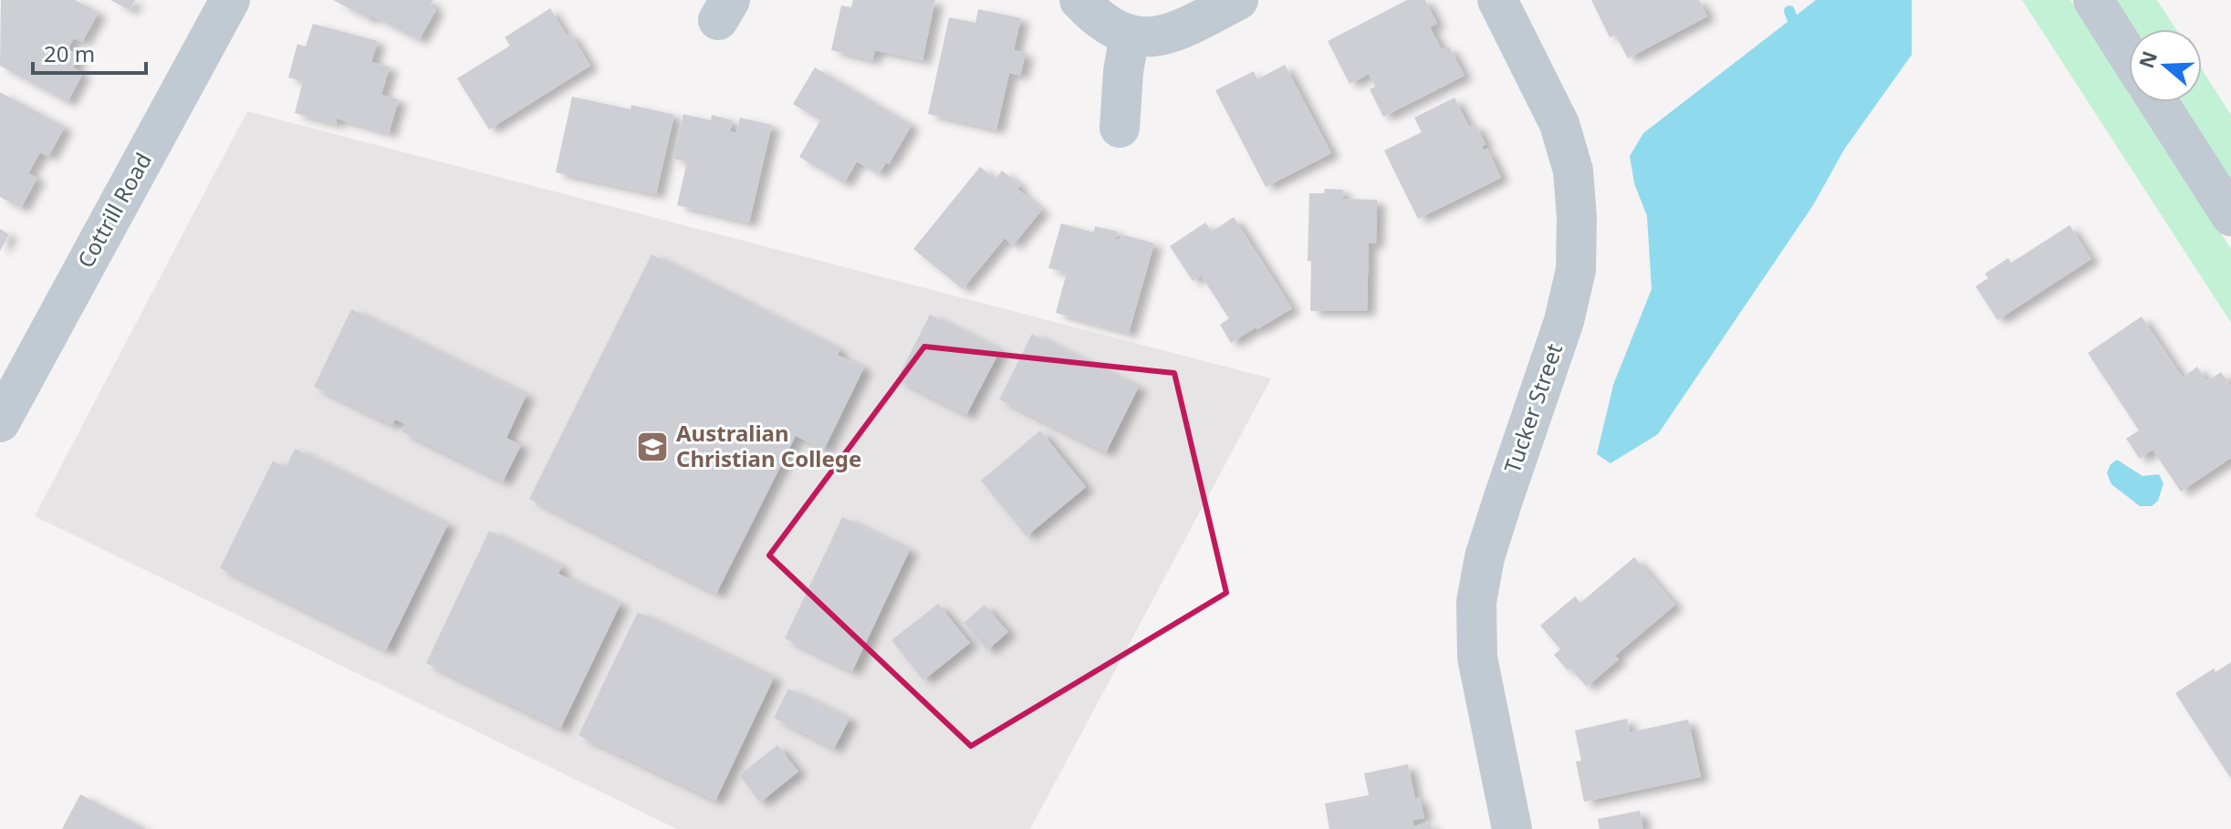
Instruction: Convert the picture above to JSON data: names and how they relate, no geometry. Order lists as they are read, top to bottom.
{
  "streets": {
    "street": ["Cottrill Road", "Tucker Street"]
  },
  "places": {
    "school or university": ["Australian Christian College"]
  },
  "scale_bar": "20 m",
  "north": "left"
}
